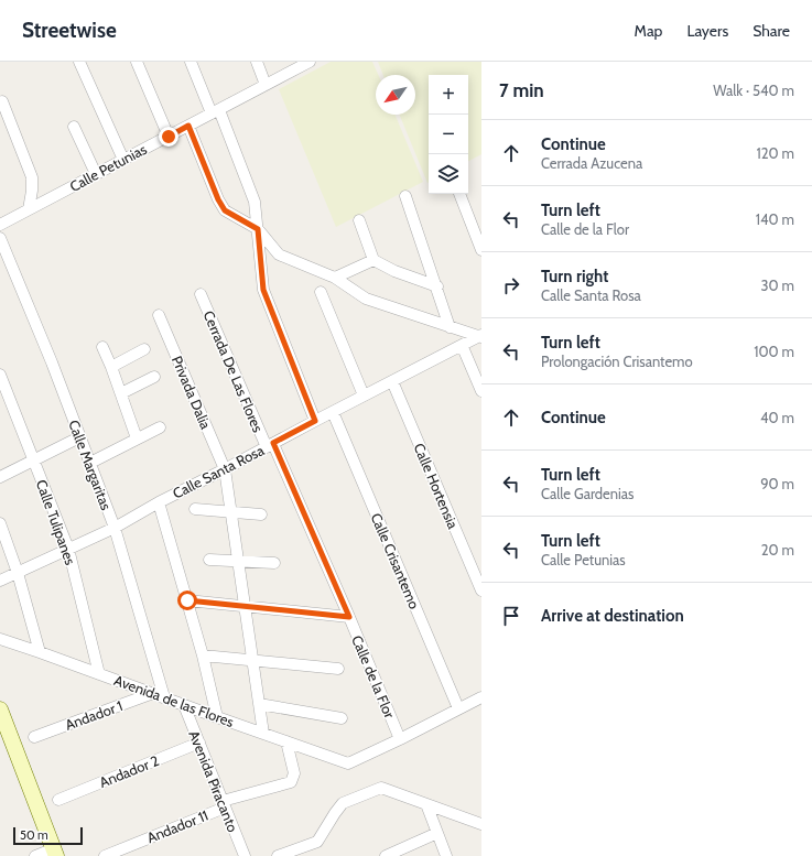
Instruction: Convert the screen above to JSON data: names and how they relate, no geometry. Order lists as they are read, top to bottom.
{
  "streets": {
    "street": [
      "Calle Petunias",
      "Cerrada De Las Flores",
      "Privada Dalia",
      "Calle Margaritas",
      "Calle Santa Rosa",
      "Calle Hortensia",
      "Calle Tulipanes",
      "Calle Crisantemo",
      "Calle de la Flor",
      "Avenida de las Flores",
      "Andador 1",
      "Andador 2",
      "Avenida Piracanto",
      "Andador 11"
    ]
  },
  "crossings": [
    ["Cerrada De Las Flores", "Calle Santa Rosa"],
    ["Cerrada De Las Flores", "Calle de la Flor"],
    ["Privada Dalia", "Calle Santa Rosa"],
    ["Privada Dalia", "Avenida de las Flores"],
    ["Calle Margaritas", "Calle Santa Rosa"],
    ["Calle Margaritas", "Avenida de las Flores"],
    ["Calle Santa Rosa", "Calle Hortensia"],
    ["Calle Santa Rosa", "Calle Tulipanes"],
    ["Calle Santa Rosa", "Calle Crisantemo"],
    ["Calle Santa Rosa", "Calle de la Flor"],
    ["Calle Tulipanes", "Avenida de las Flores"],
    ["Calle de la Flor", "Avenida de las Flores"],
    ["Avenida de las Flores", "Andador 1"],
    ["Avenida de las Flores", "Avenida Piracanto"],
    ["Avenida de las Flores", "Andador 11"],
    ["Andador 2", "Avenida Piracanto"],
    ["Avenida Piracanto", "Andador 11"]
  ],
  "scale_bar": "50 m",
  "north": "bottom left",
  "page": {
    "header": "Streetwise",
    "nav": ["Map", "Layers", "Share"],
    "heading": ["7 min", "Walk · 540 m"],
    "map_buttons": ["+", "−"],
    "list": [
      ["Continue", "Cerrada Azucena", "120 m"],
      ["Turn left", "Calle de la Flor", "140 m"],
      ["Turn right", "Calle Santa Rosa", "30 m"],
      ["Turn left", "Prolongación Crisantemo", "100 m"],
      ["Continue", "40 m"],
      ["Turn left", "Calle Gardenias", "90 m"],
      ["Turn left", "Calle Petunias", "20 m"],
      "Arrive at destination"
    ],
    "scale": "50 m"
  }
}
